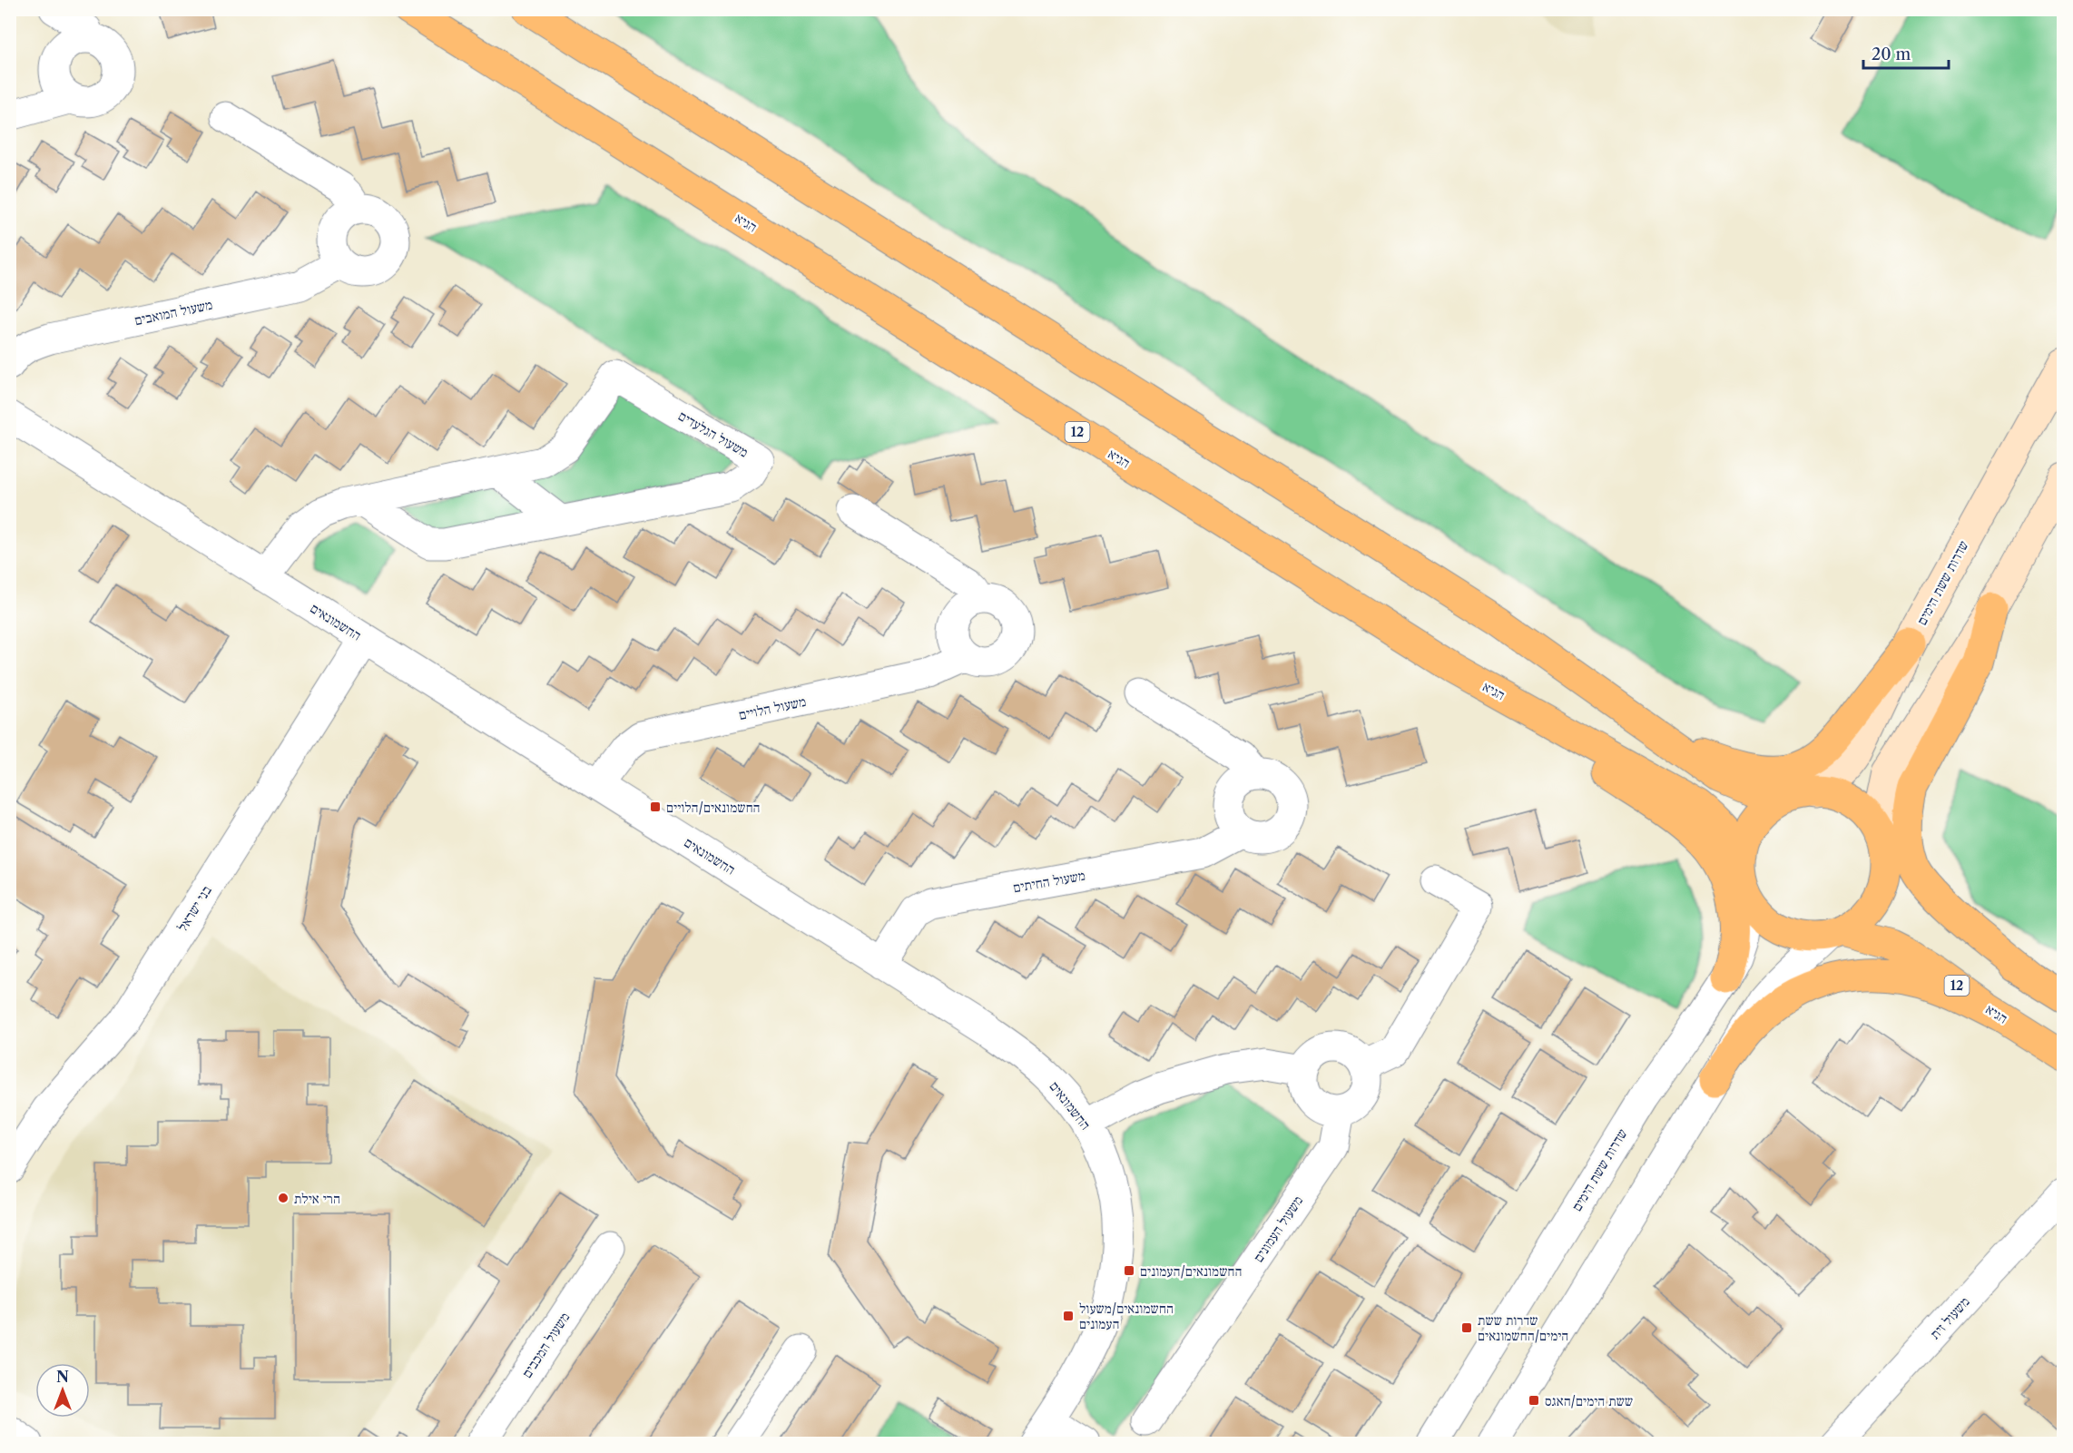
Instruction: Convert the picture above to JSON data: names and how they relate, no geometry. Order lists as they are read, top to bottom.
{
  "streets": {
    "highway": ["הגיא", "12"],
    "main road": ["שדרות ששת הימים"],
    "street": [
      "משעול המואבים",
      "משעול הגלעדים",
      "החשמונאים",
      "משעול הלויים",
      "משעול החיתים",
      "בני ישראל",
      "משעול העמונים",
      "משעול זית",
      "משעול המכבים"
    ]
  },
  "crossings": [
    ["הגיא", "12"],
    ["הגיא", "שדרות ששת הימים"],
    ["12", "שדרות ששת הימים"],
    ["משעול הגלעדים", "החשמונאים"],
    ["החשמונאים", "משעול הלויים"],
    ["החשמונאים", "משעול החיתים"],
    ["החשמונאים", "בני ישראל"]
  ],
  "places": {
    "transit": [
      "החשמונאים/הלויים",
      "החשמונאים/העמונים",
      "החשמונאים/משעול העמונים",
      "שדרות ששת הימים/החשמונאים",
      "ששת הימים/האגס"
    ],
    "other": ["הרי אילת"]
  },
  "scale_bar": "20 m",
  "north": "top"
}
